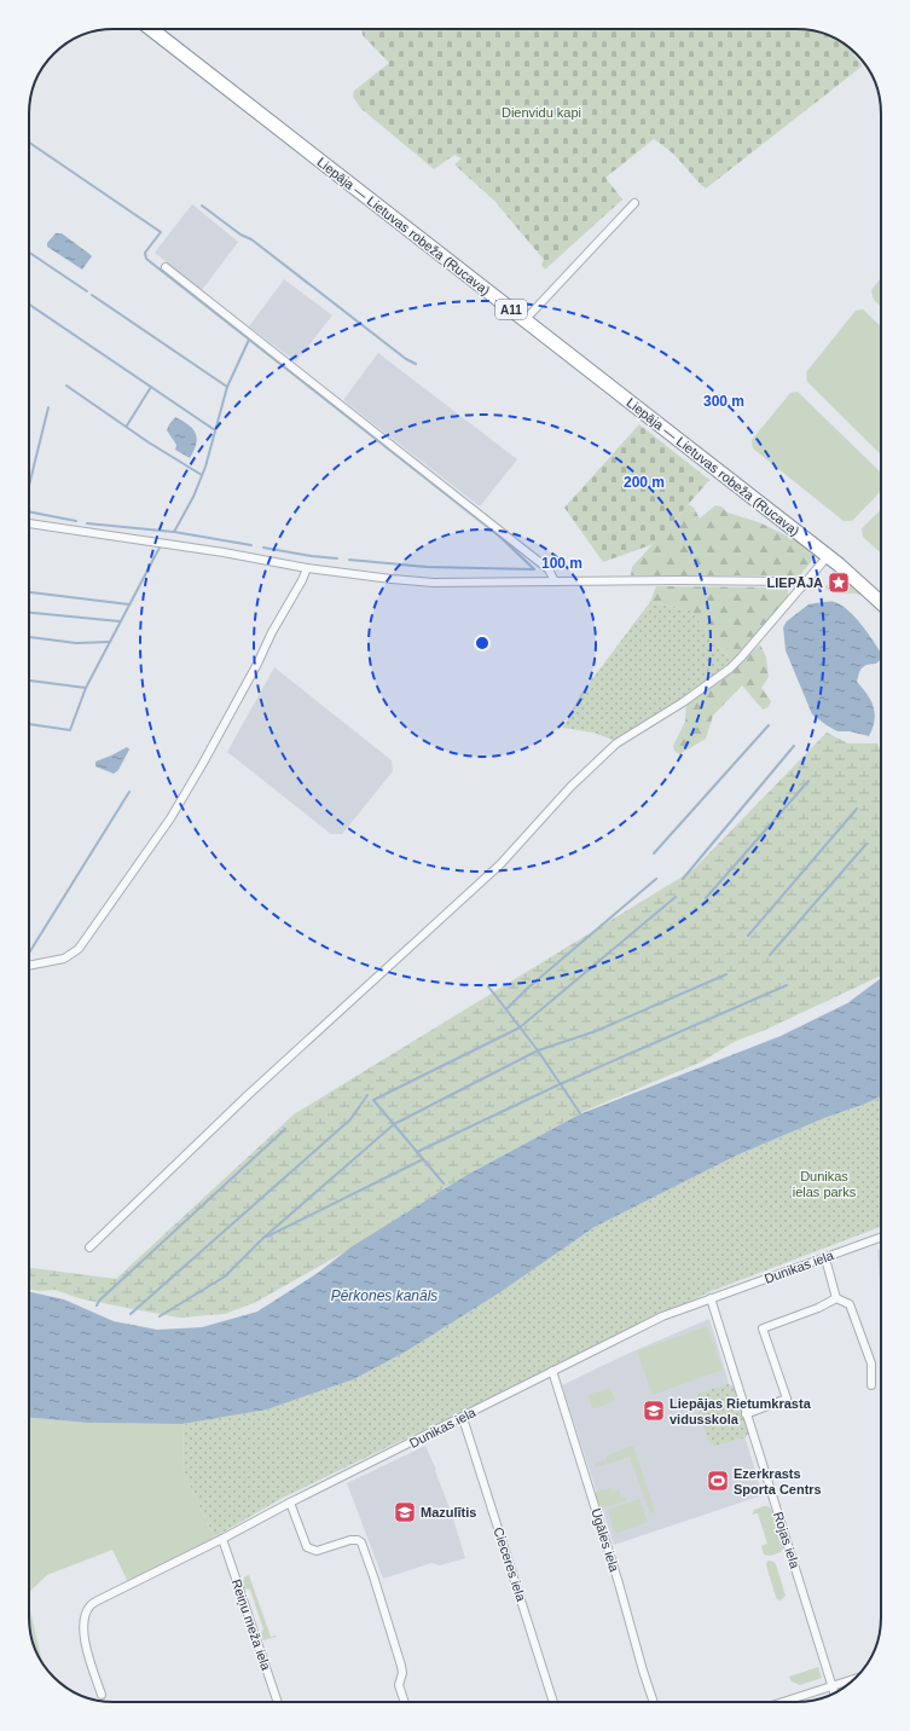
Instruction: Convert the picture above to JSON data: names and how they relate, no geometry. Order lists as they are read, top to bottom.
{
  "streets": {
    "highway": ["Liepāja — Lietuvas robeža (Rucava)", "A11"],
    "street": [
      "Dunikas iela",
      "Ugāles iela",
      "Rojas iela",
      "Cieceres iela",
      "Reiņu meža iela"
    ]
  },
  "crossings": [
    ["Liepāja — Lietuvas robeža (Rucava)", "A11"],
    ["Dunikas iela", "Ugāles iela"],
    ["Dunikas iela", "Rojas iela"],
    ["Dunikas iela", "Cieceres iela"],
    ["Dunikas iela", "Reiņu meža iela"]
  ],
  "water": ["Pērkones kanāls"],
  "parks": ["Dienvidu kapi", "Dunikas ielas parks"],
  "places": {
    "place": ["LIEPĀJA"],
    "school or university": ["Liepājas Rietumkrasta vidusskola", "Mazulītis"],
    "sports": ["Ezerkrasts Sporta Centrs"]
  },
  "rings": ["300 m", "200 m", "100 m"]
}
